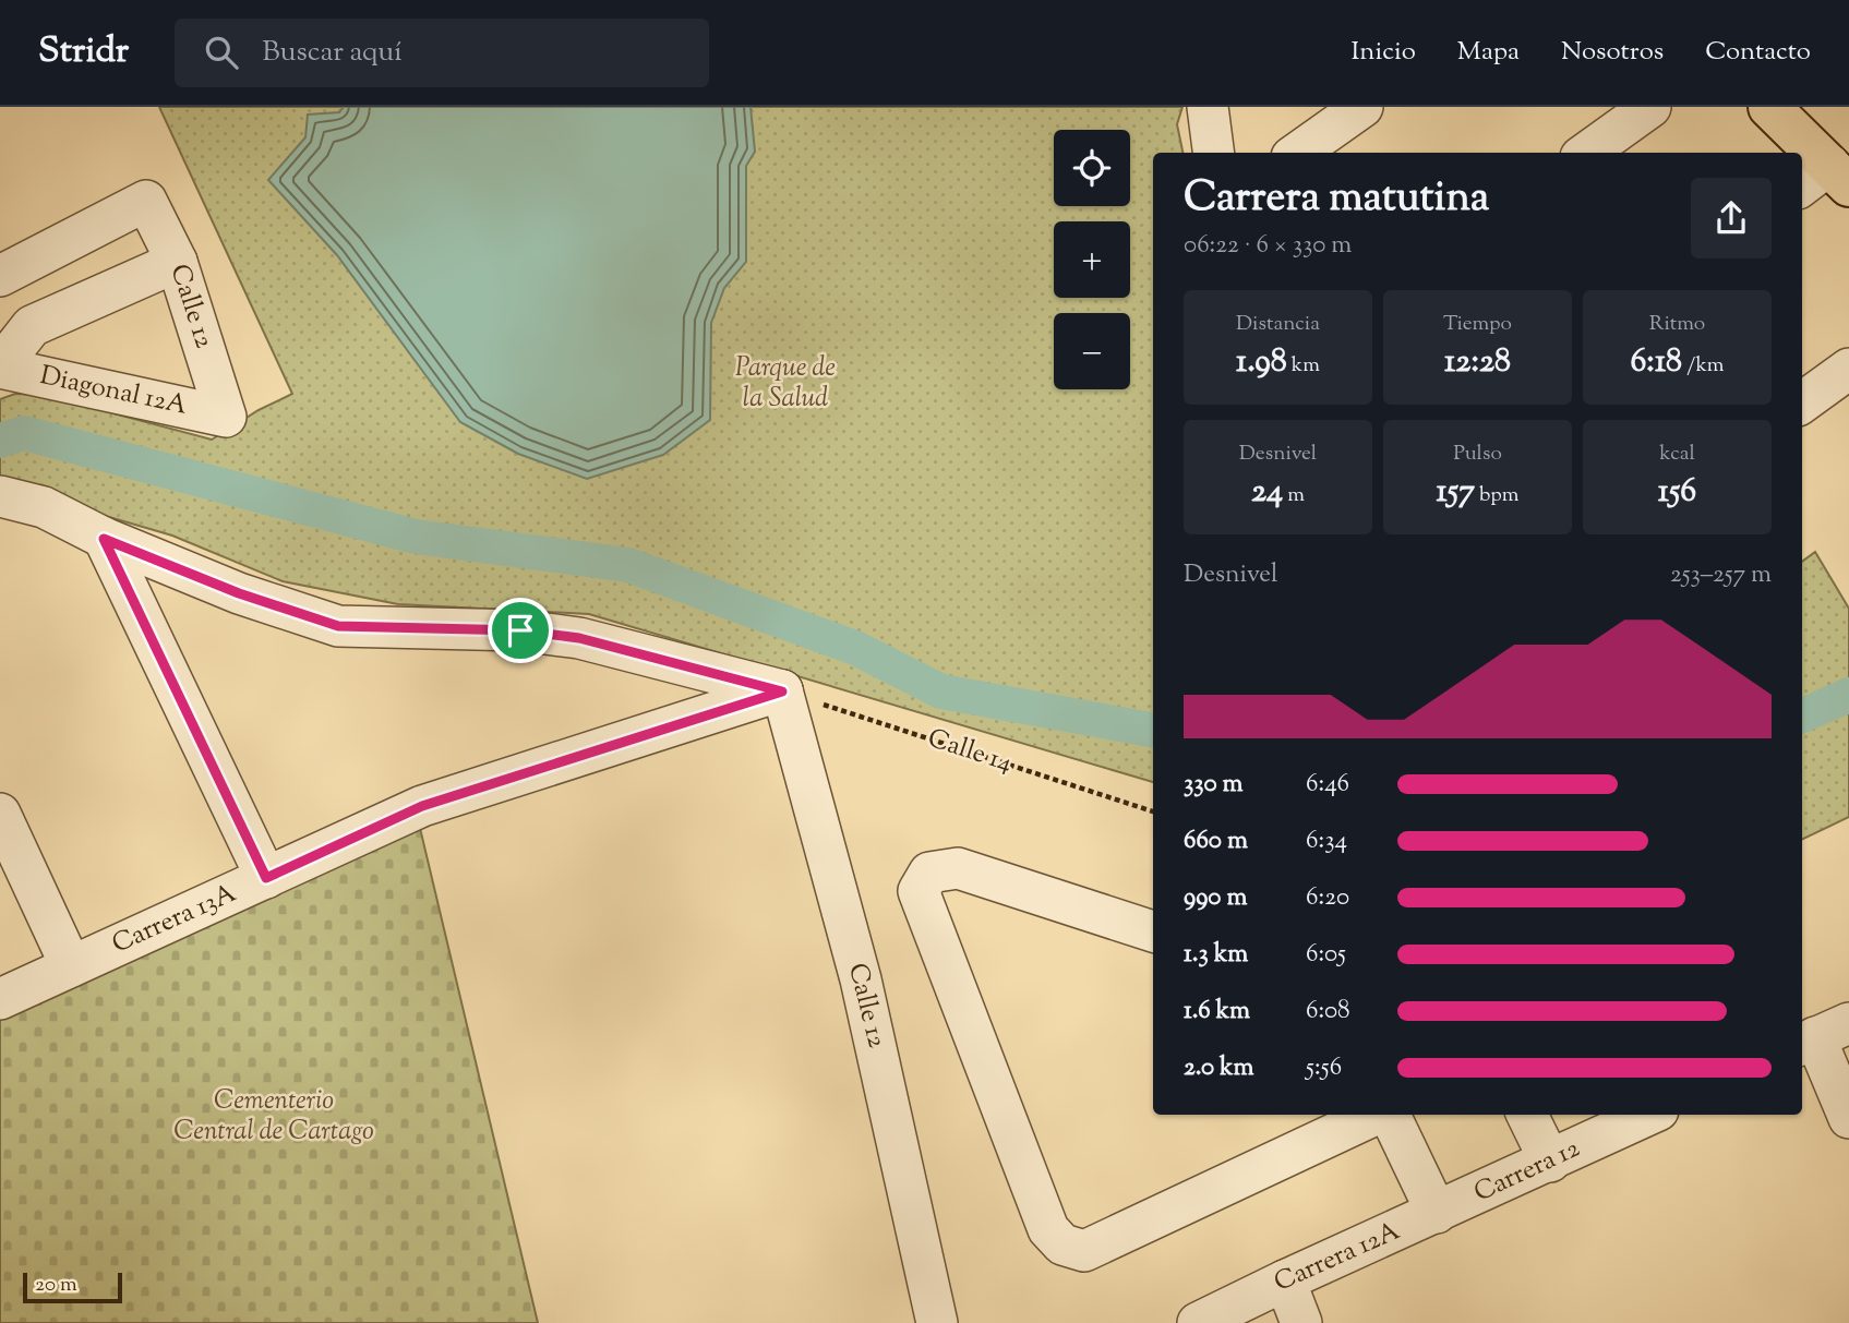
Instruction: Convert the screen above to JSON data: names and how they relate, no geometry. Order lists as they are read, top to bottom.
{
  "streets": {
    "street": [
      "Calle 12",
      "Diagonal 12A",
      "Carrera 13A",
      "Carrera 12",
      "Carrera 12A"
    ],
    "path": ["Calle 14"]
  },
  "crossings": [
    ["Calle 12", "Diagonal 12A"],
    ["Calle 12", "Calle 14"],
    ["Calle 12", "Carrera 13A"],
    ["Calle 14", "Carrera 13A"],
    ["Carrera 12", "Carrera 12A"]
  ],
  "parks": ["Parque de la Salud", "Cementerio Central de Cartago"],
  "scale_bar": "20 m",
  "page": {
    "header": "Stridr",
    "search": "Buscar aquí",
    "nav": [
      "Inicio",
      "Mapa",
      "Nosotros",
      "Contacto"
    ],
    "map_buttons": ["+", "−"],
    "heading": ["Carrera matutina", "06:22 · 6 × 330 m"],
    "stats": [
      ["Distancia", "1.98 km"],
      ["Tiempo", "12:28"],
      ["Ritmo", "6:18 /km"],
      ["Desnivel", "24 m"],
      ["Pulso", "157 bpm"],
      ["kcal", "156"]
    ],
    "chart": ["Desnivel", "253–257 m"],
    "list": [
      {
        "name": "330 m",
        "note": "6:46"
      },
      {
        "name": "660 m",
        "note": "6:34"
      },
      {
        "name": "990 m",
        "note": "6:20"
      },
      {
        "name": "1.3 km",
        "note": "6:05"
      },
      {
        "name": "1.6 km",
        "note": "6:08"
      },
      {
        "name": "2.0 km",
        "note": "5:56"
      }
    ],
    "scale": "20 m"
  }
}
